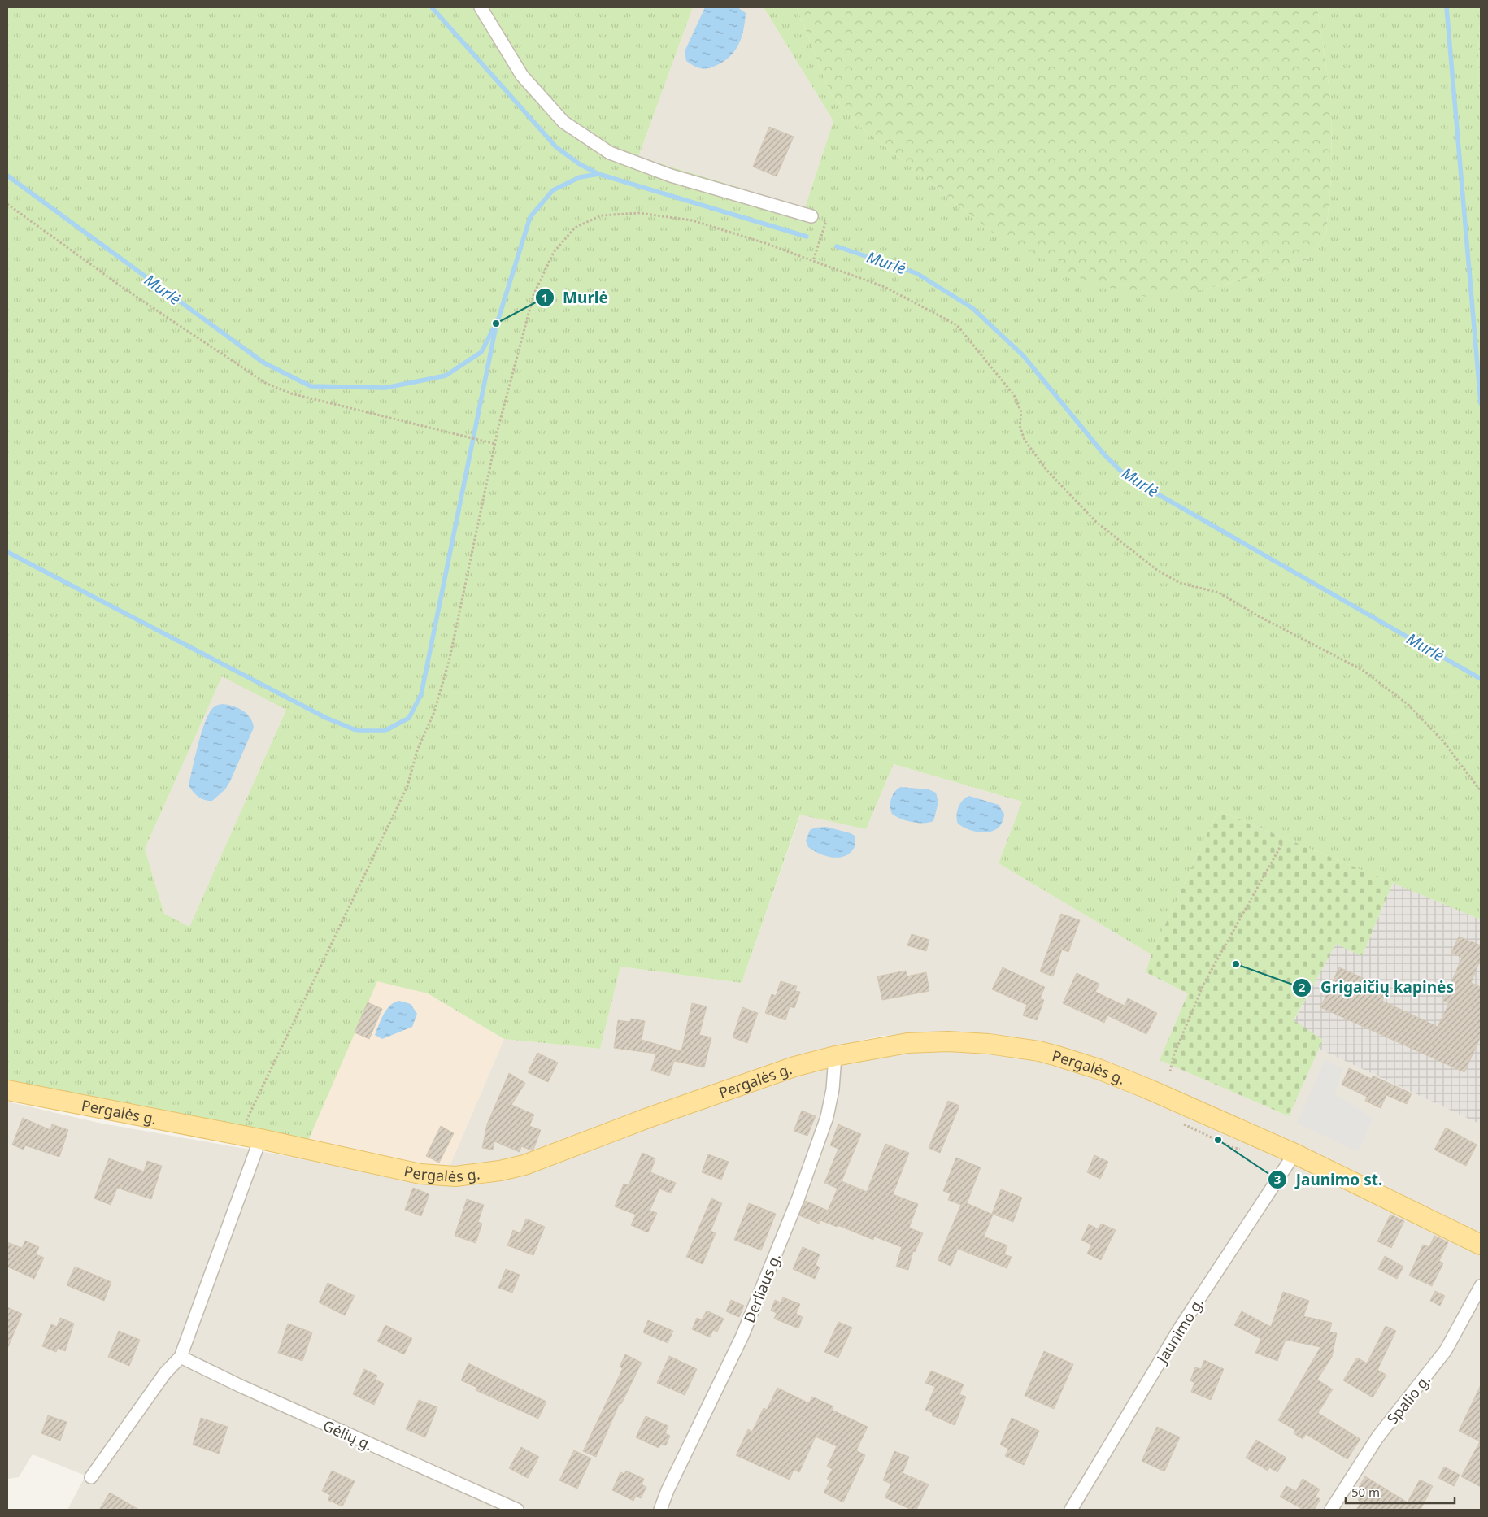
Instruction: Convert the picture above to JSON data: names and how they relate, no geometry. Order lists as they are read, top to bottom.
{
  "streets": {
    "main road": ["Pergalės g."],
    "street": [
      "Derliaus g.",
      "Jaunimo g.",
      "Spalio g.",
      "Gėlių g."
    ]
  },
  "crossings": [
    ["Pergalės g.", "Derliaus g."],
    ["Pergalės g.", "Jaunimo g."]
  ],
  "water": ["Murlė"],
  "places": ["Murlė", "Grigaičių kapinės", "Jaunimo st."],
  "scale_bar": "50 m"
}
